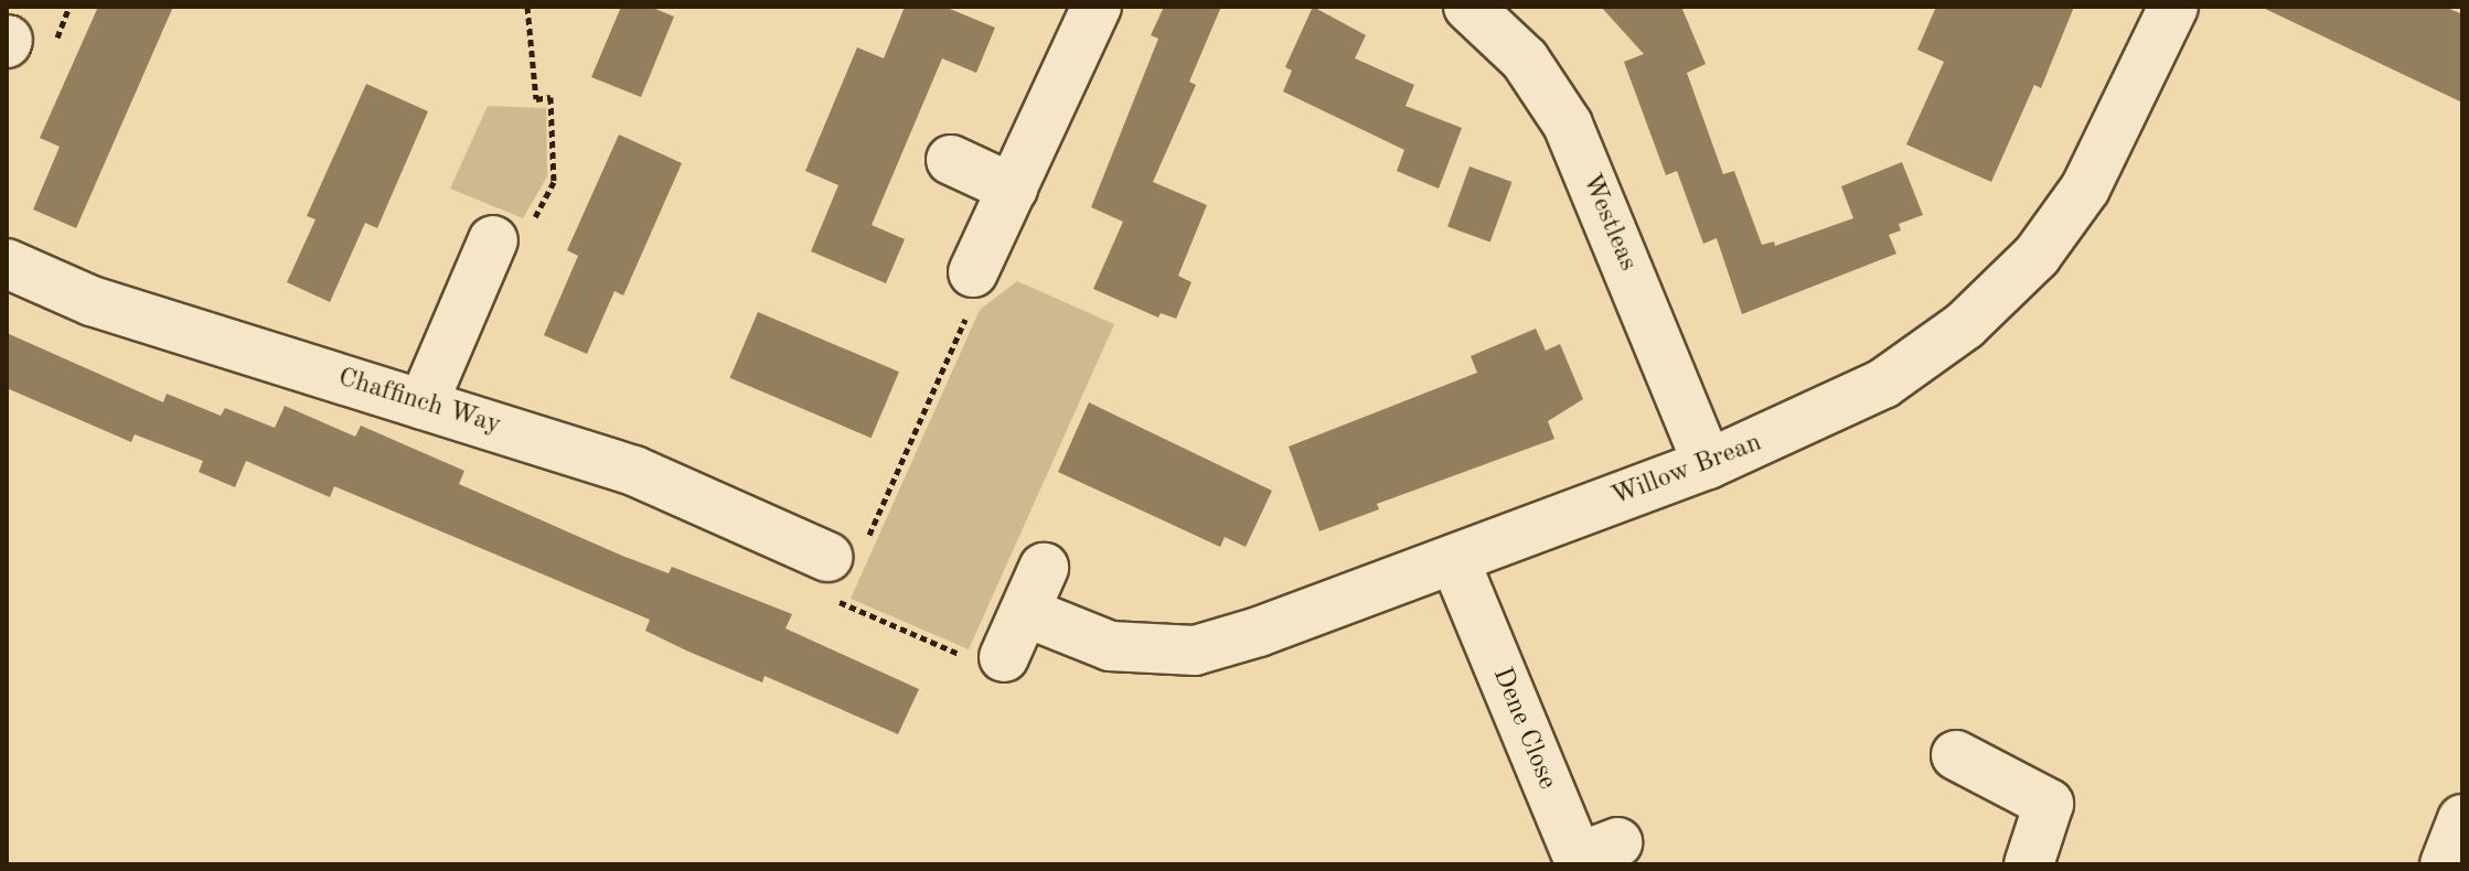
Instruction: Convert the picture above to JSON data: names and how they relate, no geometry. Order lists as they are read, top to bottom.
{
  "streets": {
    "street": [
      "Westleas",
      "Chaffinch Way",
      "Willow Brean",
      "Dene Close"
    ]
  },
  "crossings": [
    ["Westleas", "Willow Brean"],
    ["Willow Brean", "Dene Close"]
  ]
}
